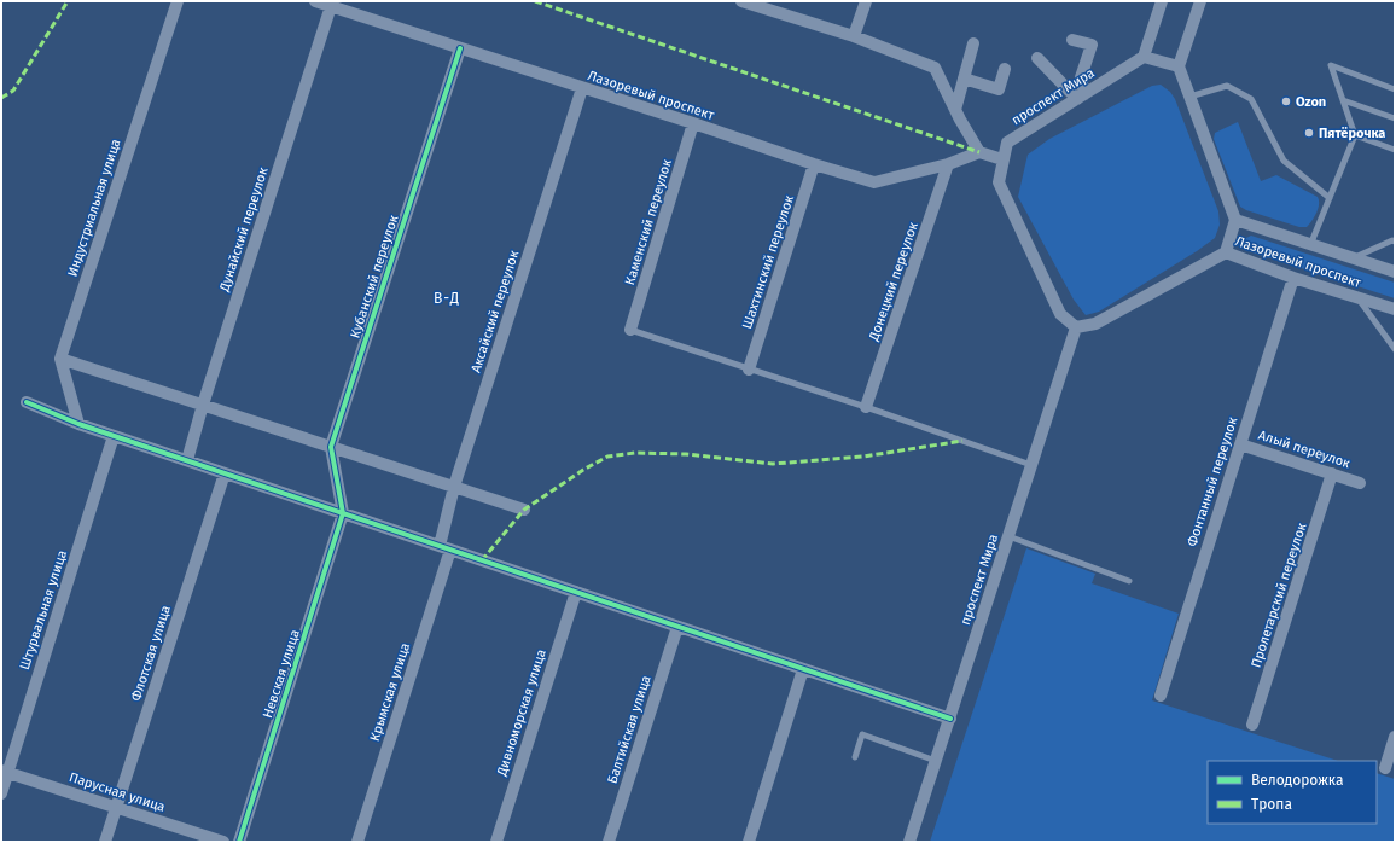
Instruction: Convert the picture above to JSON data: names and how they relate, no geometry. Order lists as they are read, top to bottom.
{
  "streets": {
    "street": [
      "Лазоревый проспект",
      "проспект Мира",
      "Индустриальная улица",
      "Каменский переулок",
      "Дунайский переулок",
      "Шахтинский переулок",
      "Кубанский переулок",
      "Донецкий переулок",
      "Аксайский переулок",
      "Алый переулок",
      "Фонтанный переулок",
      "Пролетарский переулок",
      "Штурвальная улица",
      "Флотская улица",
      "Невская улица",
      "Крымская улица",
      "Дивноморская улица",
      "Балтийская улица",
      "Парусная улица"
    ]
  },
  "crossings": [
    ["Лазоревый проспект", "Каменский переулок"],
    ["Лазоревый проспект", "Дунайский переулок"],
    ["Лазоревый проспект", "Шахтинский переулок"],
    ["Лазоревый проспект", "Кубанский переулок"],
    ["Лазоревый проспект", "Донецкий переулок"],
    ["Лазоревый проспект", "Аксайский переулок"],
    ["Лазоревый проспект", "Фонтанный переулок"],
    ["Кубанский переулок", "Невская улица"],
    ["Аксайский переулок", "Крымская улица"],
    ["Алый переулок", "Фонтанный переулок"],
    ["Алый переулок", "Пролетарский переулок"],
    ["Штурвальная улица", "Парусная улица"],
    ["Флотская улица", "Парусная улица"]
  ],
  "districts": ["В-Д"],
  "places": ["Ozon", "Пятёрочка"],
  "legend": ["Велодорожка", "Тропа"]
}
